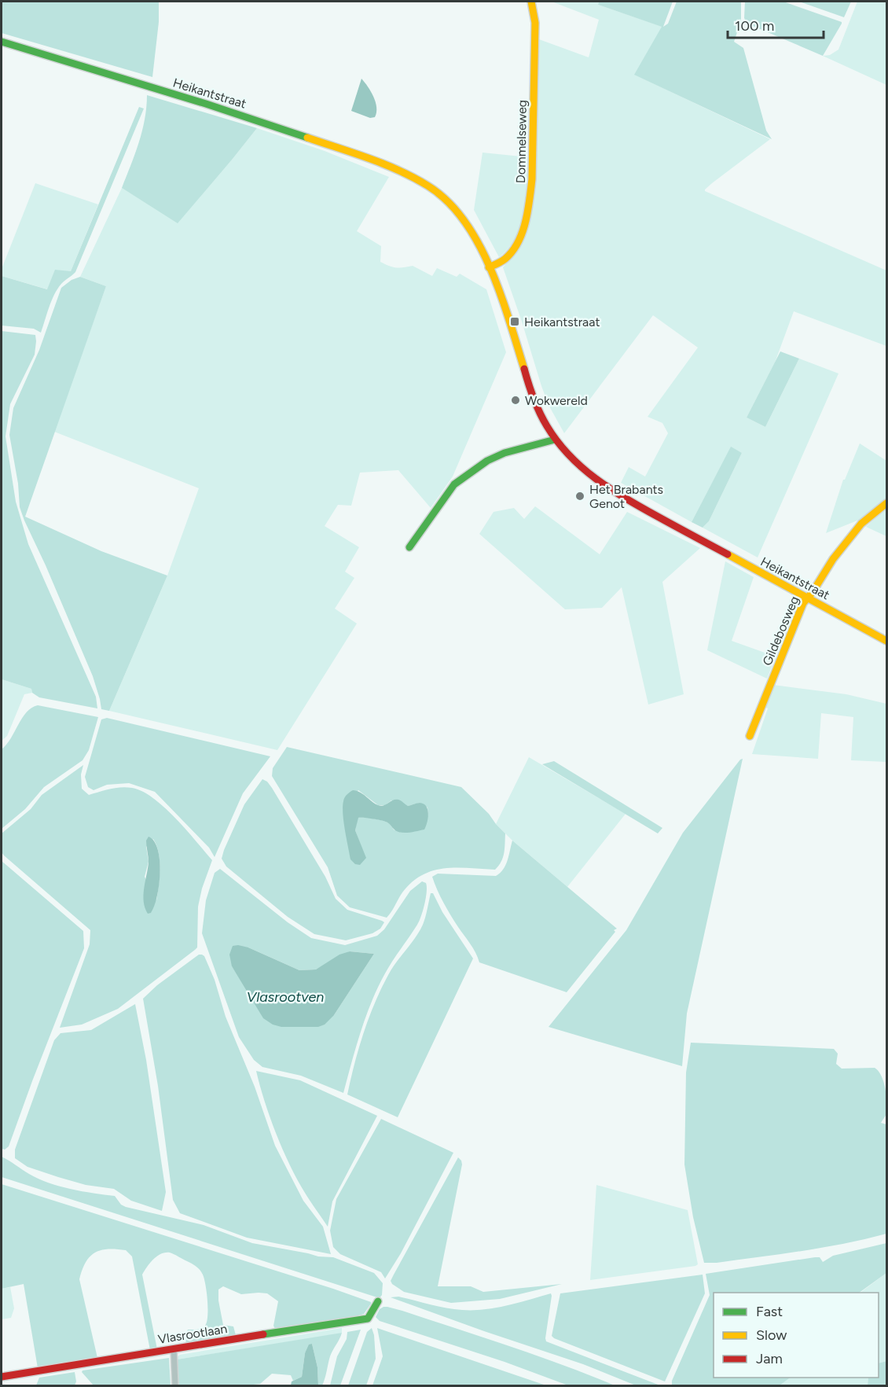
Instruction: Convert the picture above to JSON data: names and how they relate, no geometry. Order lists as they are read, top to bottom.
{
  "streets": {
    "street": [
      "Heikantstraat",
      "Dommelseweg",
      "Gildebosweg",
      "Vlasrootlaan"
    ]
  },
  "crossings": [
    ["Heikantstraat", "Dommelseweg"],
    ["Heikantstraat", "Gildebosweg"]
  ],
  "water": ["Vlasrootven"],
  "places": {
    "transit": ["Heikantstraat"],
    "other": ["Wokwereld", "Het Brabants Genot"]
  },
  "legend": ["Fast", "Slow", "Jam"],
  "scale_bar": "100 m"
}
